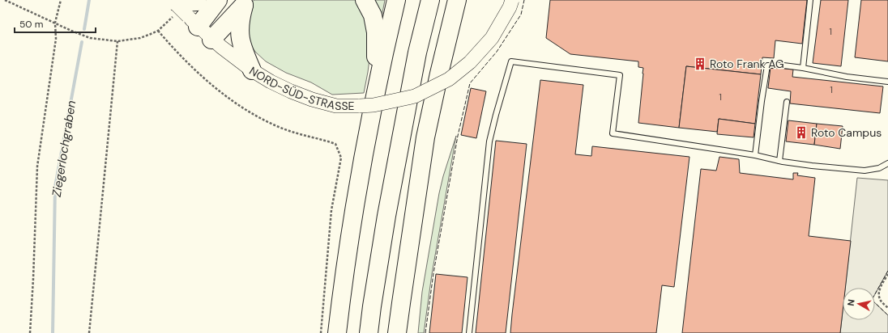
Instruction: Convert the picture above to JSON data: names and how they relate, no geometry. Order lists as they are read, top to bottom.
{
  "streets": {
    "main road": ["NORD-SÜD-STRASSE"]
  },
  "water": ["Ziegerlochgraben"],
  "places": {
    "building": ["Roto Frank AG", "Roto Campus"]
  },
  "house_numbers": ["1", "1", "1"],
  "scale_bar": "50 m",
  "north": "left"
}
